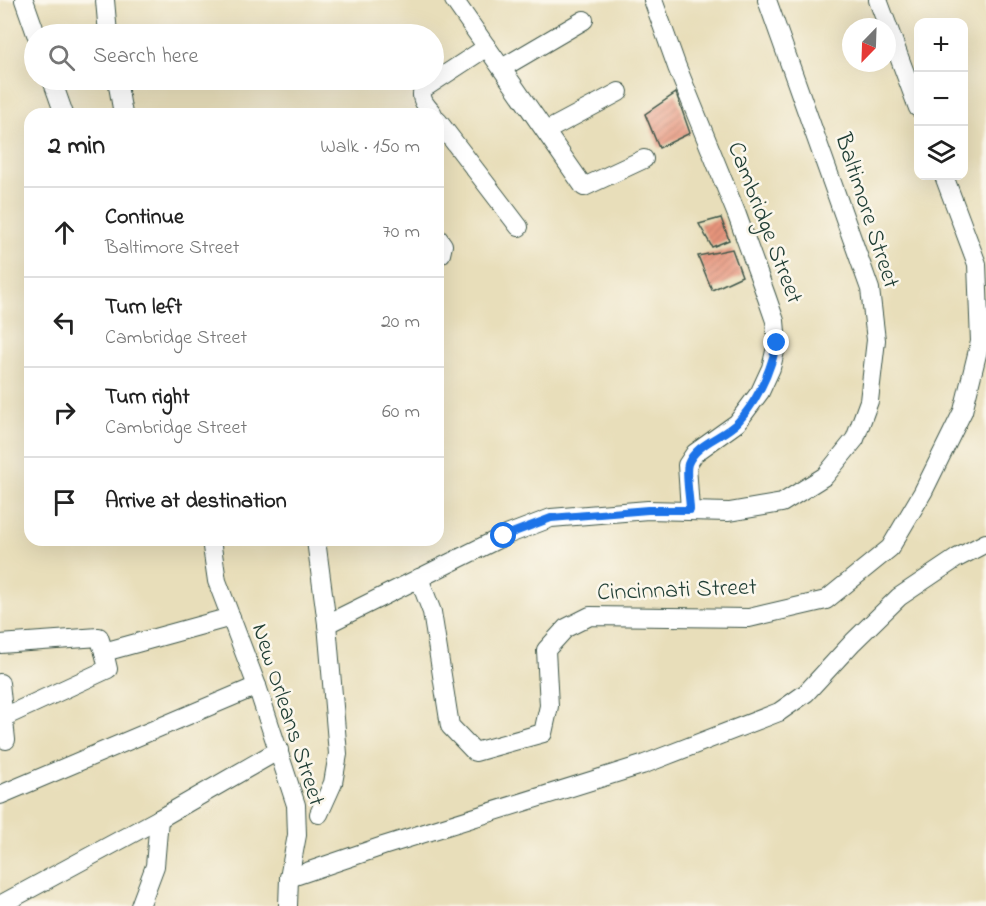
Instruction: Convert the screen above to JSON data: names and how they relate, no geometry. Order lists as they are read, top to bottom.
{
  "streets": {
    "street": [
      "Baltimore Street",
      "Cambridge Street",
      "Cincinnati Street",
      "New Orleans Street"
    ]
  },
  "crossings": [
    ["Baltimore Street", "Cambridge Street"],
    ["Baltimore Street", "Cincinnati Street"]
  ],
  "north": "bottom left",
  "page": {
    "map_buttons": ["+", "−"],
    "search": "Search here",
    "heading": ["2 min", "Walk · 150 m"],
    "list": [
      ["Continue", "Baltimore Street", "70 m"],
      ["Turn left", "Cambridge Street", "20 m"],
      ["Turn right", "Cambridge Street", "60 m"],
      "Arrive at destination"
    ]
  }
}
